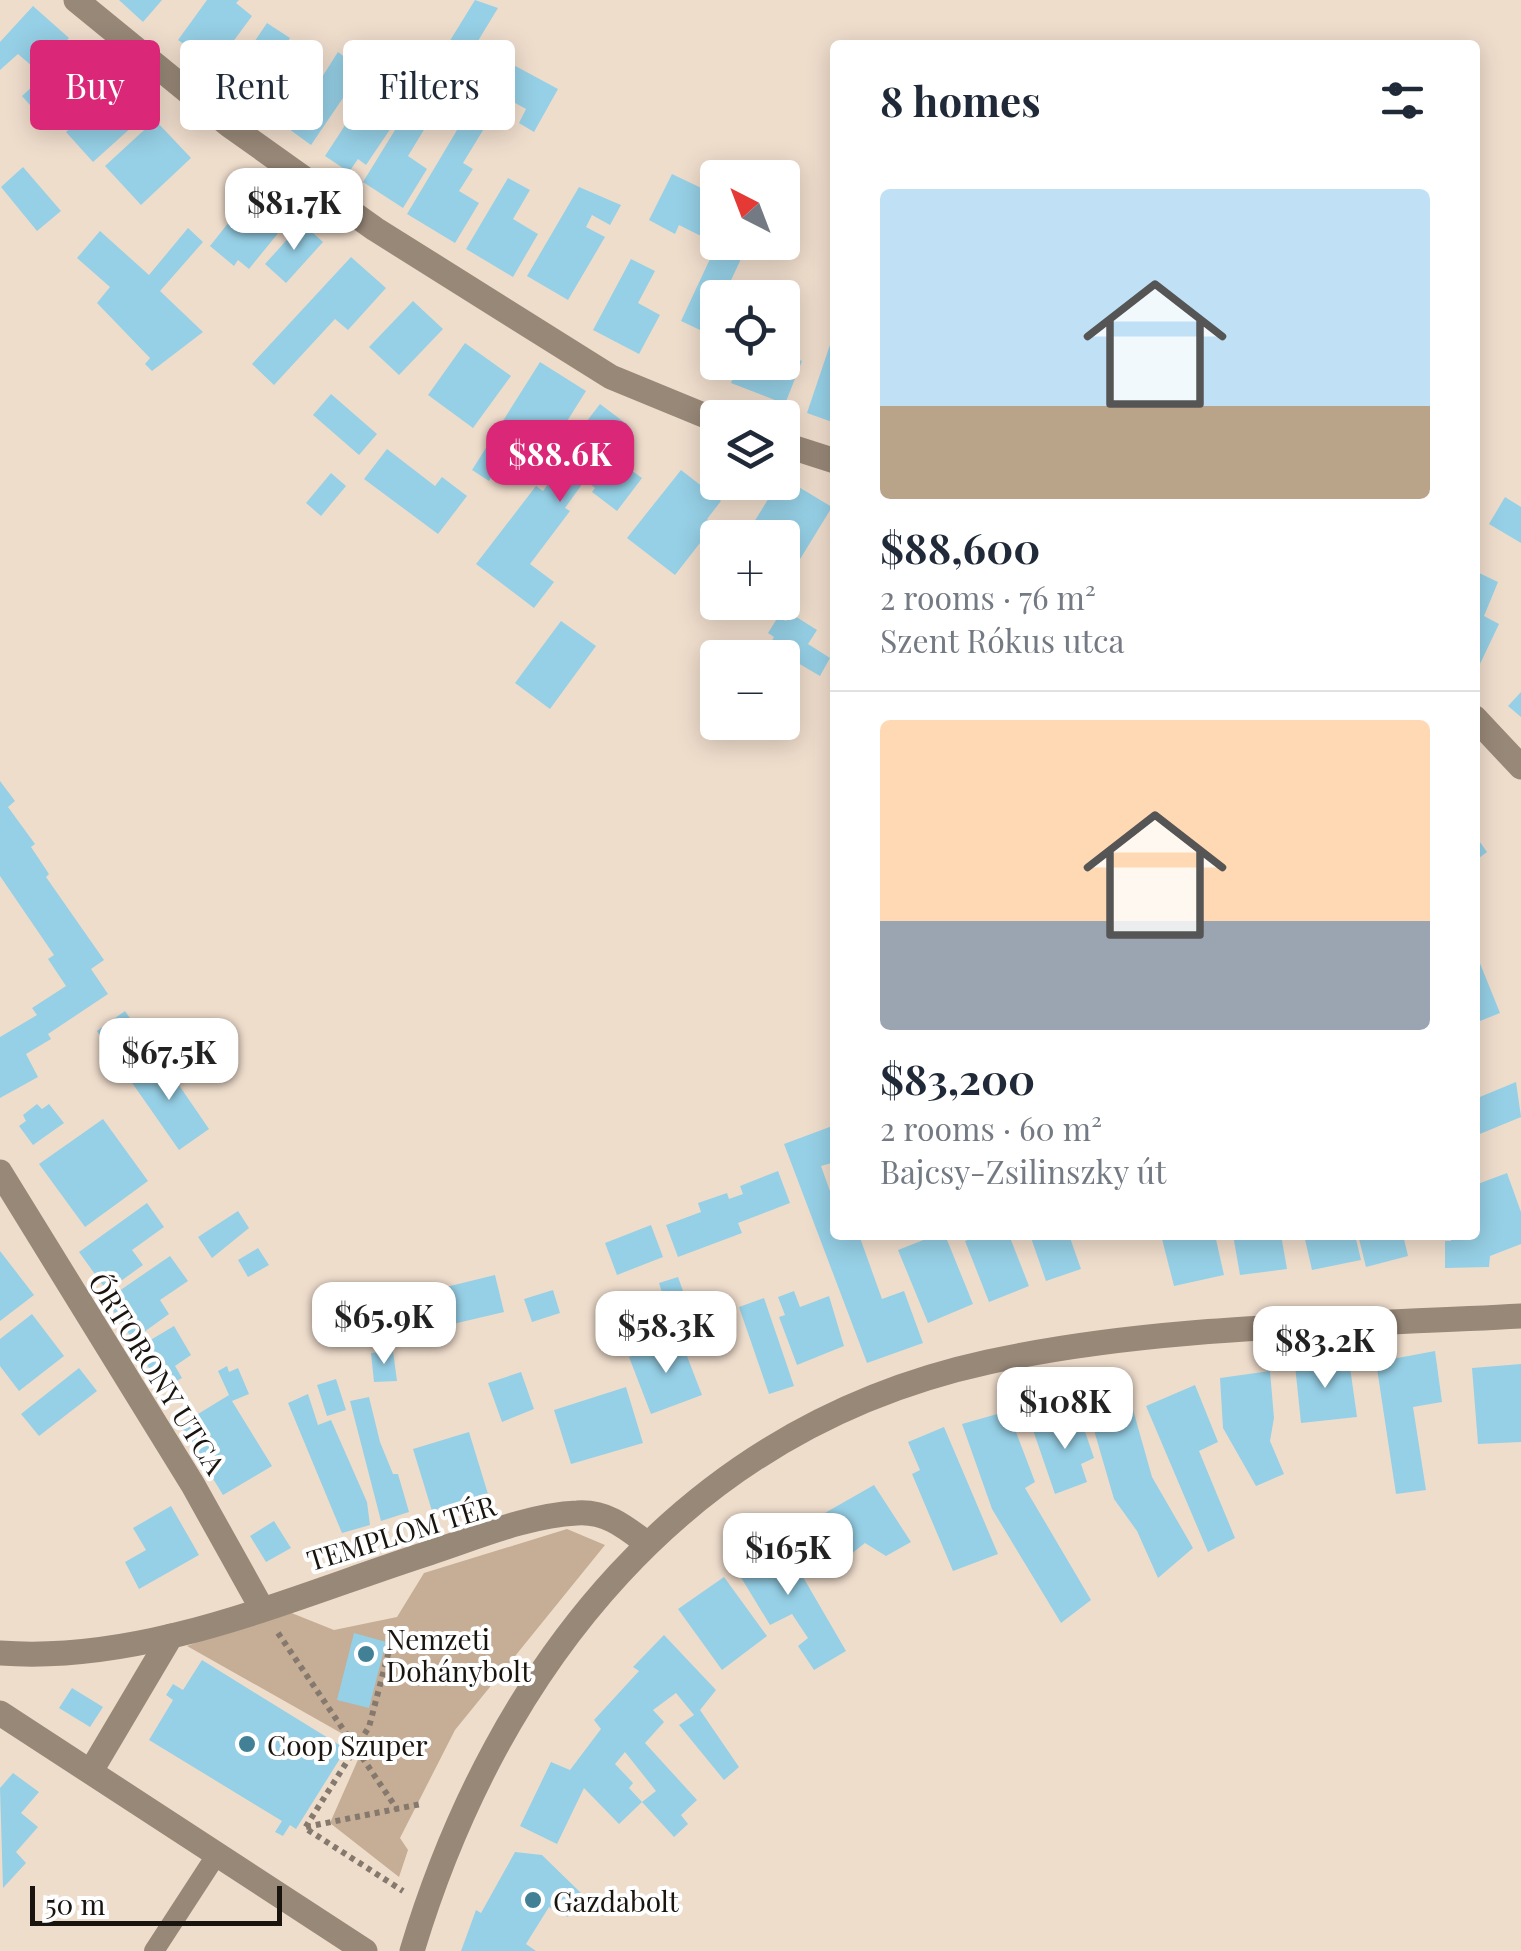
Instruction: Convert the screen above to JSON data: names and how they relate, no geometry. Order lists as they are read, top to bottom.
{
  "streets": {
    "street": ["ŐRTORONY UTCA", "TEMPLOM TÉR"]
  },
  "crossings": [
    ["ŐRTORONY UTCA", "TEMPLOM TÉR"]
  ],
  "places": ["Nemzeti Dohánybolt", "Coop Szuper", "Gazdabolt"],
  "scale_bar": "50 m",
  "north": "top left",
  "page": {
    "chip": ["Buy", "Rent", "Filters"],
    "heading": "8 homes",
    "map_buttons": ["+", "−"],
    "list": [
      {
        "name": "$88,600",
        "note": "2 rooms · 76 m² · Szent Rókus utca"
      },
      {
        "name": "$83,200",
        "note": "2 rooms · 60 m² · Bajcsy-Zsilinszky út"
      }
    ],
    "price": [
      "$81.7K",
      "$88.6K",
      "$67.5K",
      "$65.9K",
      "$58.3K",
      "$83.2K",
      "$108K",
      "$165K"
    ],
    "scale": "50 m"
  }
}
